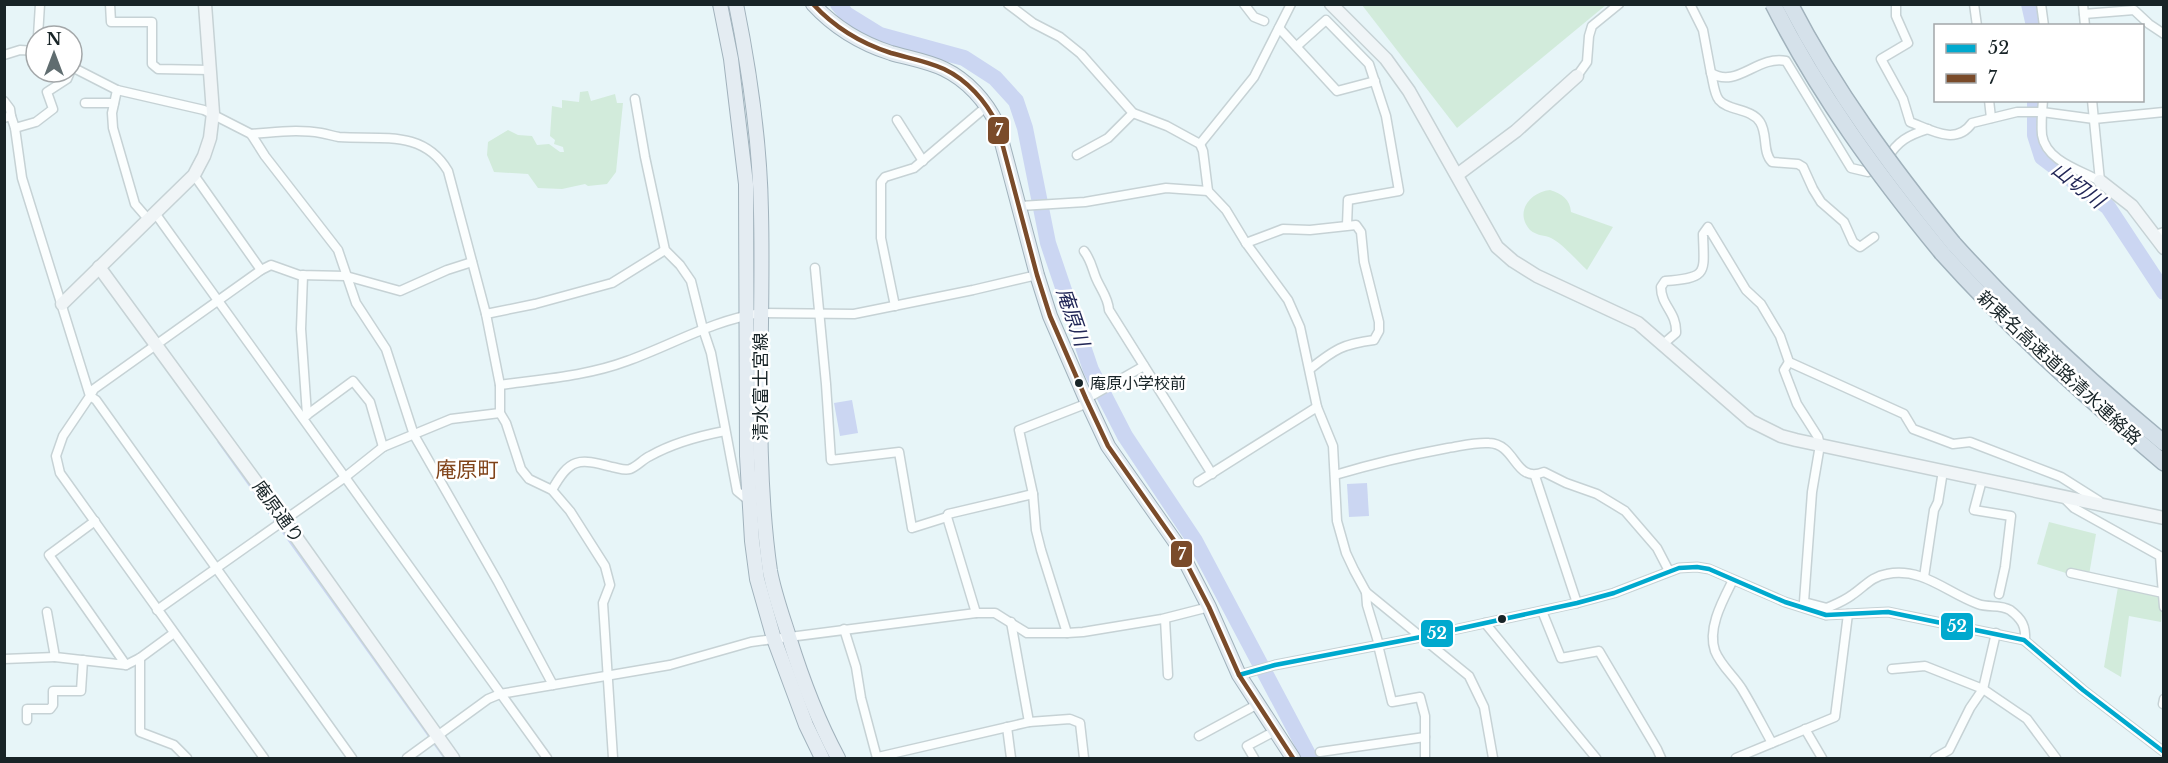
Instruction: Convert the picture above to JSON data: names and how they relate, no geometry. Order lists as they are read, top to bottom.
{
  "streets": {
    "highway": ["新東名高速道路清水連絡路"],
    "main road": ["清水富士宮線"],
    "street": ["庵原通り"]
  },
  "districts": ["庵原町"],
  "water": ["山切川", "庵原川"],
  "places": ["庵原小学校前"],
  "lines": ["transit line 7", "transit line 52"],
  "legend": ["52", "7"],
  "north": "top"
}
